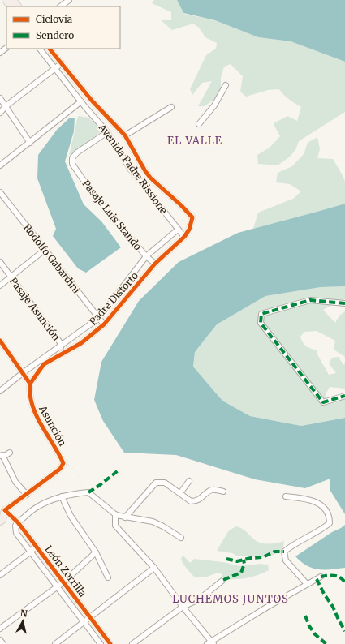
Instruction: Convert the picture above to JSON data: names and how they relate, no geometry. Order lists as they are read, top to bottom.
{
  "streets": {
    "street": [
      "Avenida Padre Rissione",
      "Pasaje Luis Stando",
      "Rodolfo Gabardini",
      "Padre Distorto",
      "Pasaje Asunción",
      "Asunción",
      "León Zorrilla"
    ]
  },
  "crossings": [
    ["Avenida Padre Rissione", "Pasaje Luis Stando"],
    ["Avenida Padre Rissione", "Padre Distorto"],
    ["Pasaje Luis Stando", "Padre Distorto"],
    ["Rodolfo Gabardini", "Padre Distorto"],
    ["Padre Distorto", "Pasaje Asunción"],
    ["Padre Distorto", "Asunción"]
  ],
  "districts": ["EL VALLE", "LUCHEMOS JUNTOS"],
  "legend": ["Ciclovía", "Sendero"],
  "north": "top"
}
